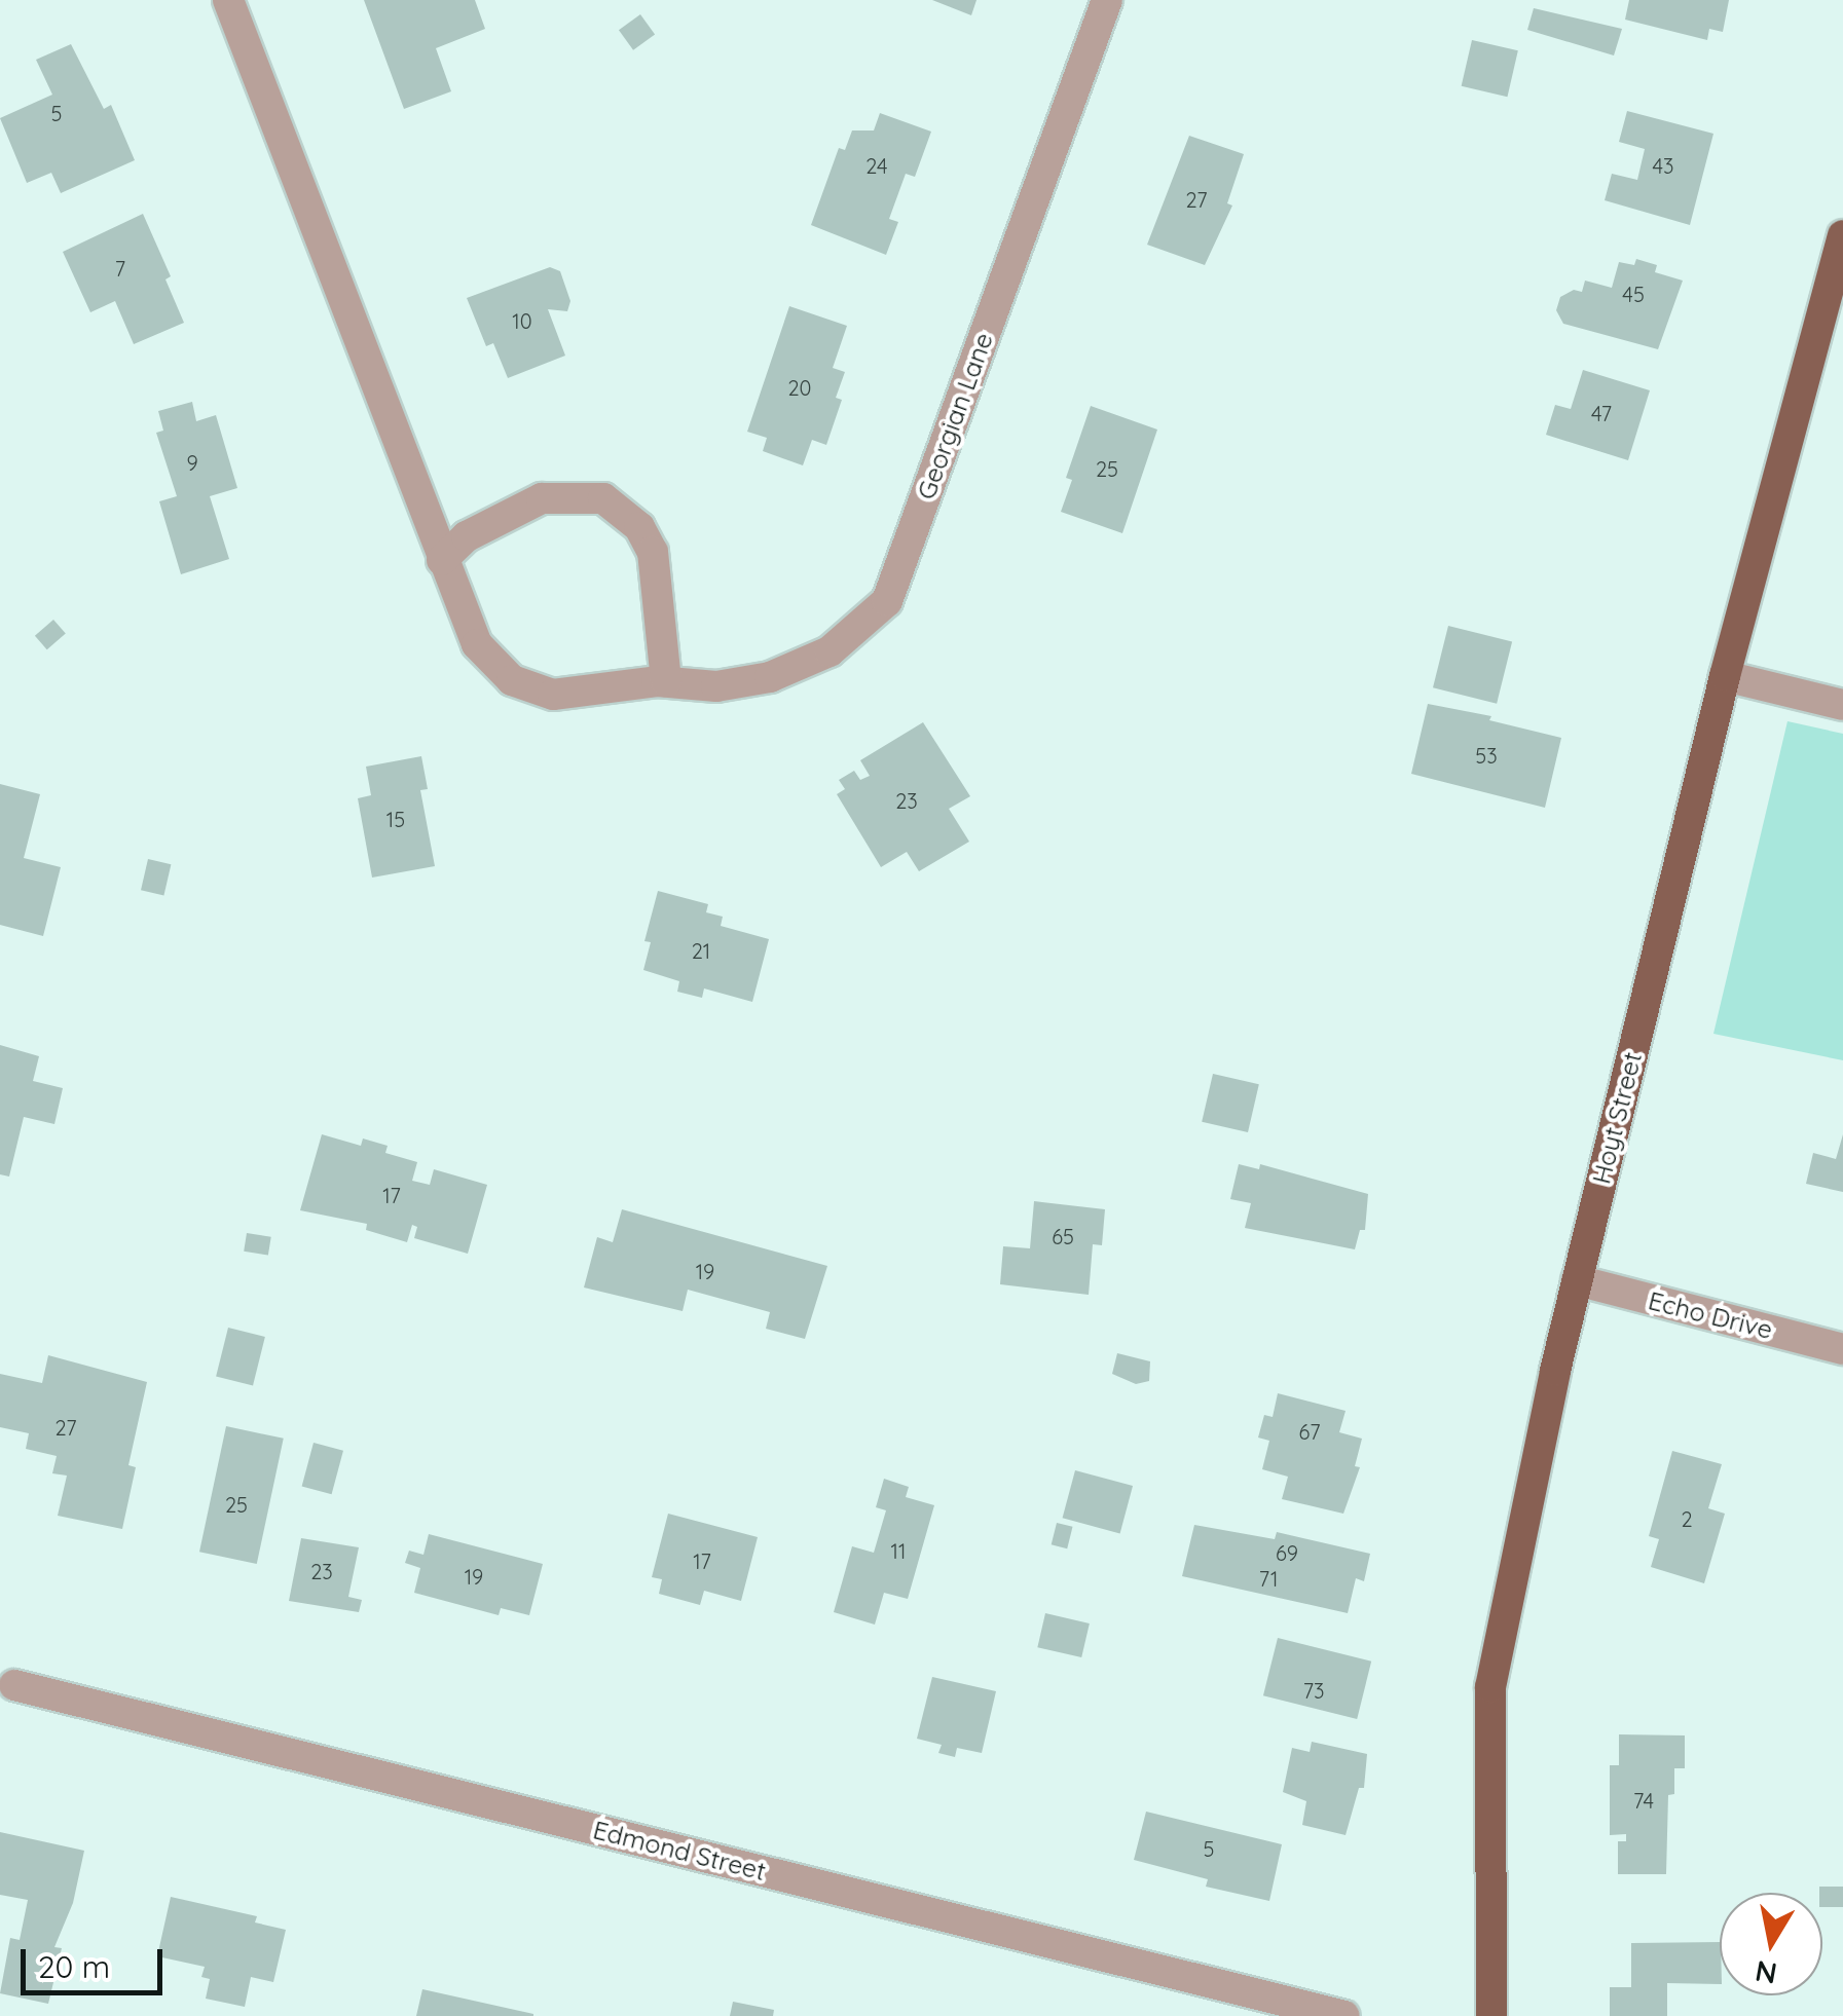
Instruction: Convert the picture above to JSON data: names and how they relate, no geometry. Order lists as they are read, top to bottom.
{
  "streets": {
    "main road": ["Hoyt Street"],
    "street": ["Georgian Lane", "Echo Drive", "Edmond Street"]
  },
  "crossings": [
    ["Hoyt Street", "Echo Drive"]
  ],
  "house_numbers": [
    "5",
    "24",
    "43",
    "27",
    "7",
    "45",
    "10",
    "20",
    "47",
    "9",
    "25",
    "53",
    "23",
    "15",
    "21",
    "17",
    "65",
    "19",
    "27",
    "67",
    "25",
    "2",
    "11",
    "69",
    "17",
    "23",
    "19",
    "71",
    "73",
    "74",
    "5"
  ],
  "scale_bar": "20 m",
  "north": "bottom"
}
